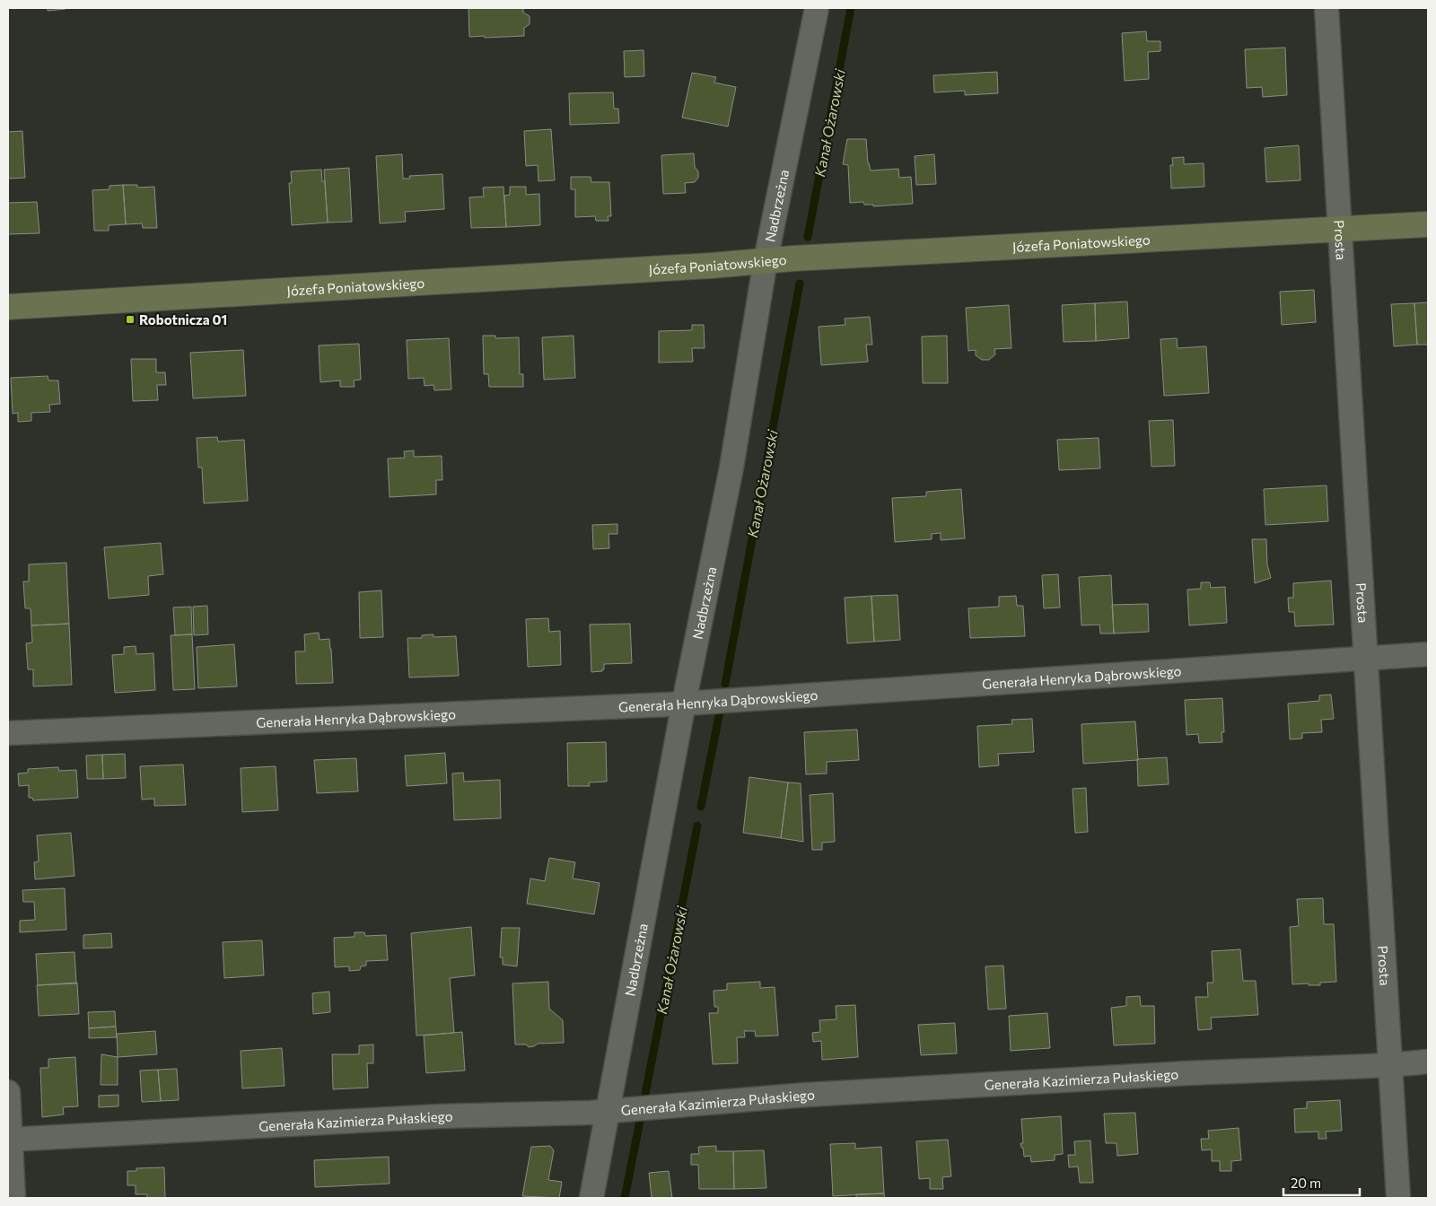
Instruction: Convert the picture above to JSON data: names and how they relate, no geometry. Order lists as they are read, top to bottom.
{
  "streets": {
    "street": [
      "Nadbrzeżna",
      "Prosta",
      "Józefa Poniatowskiego",
      "Generała Henryka Dąbrowskiego",
      "Generała Kazimierza Pułaskiego"
    ]
  },
  "crossings": [
    ["Nadbrzeżna", "Józefa Poniatowskiego"],
    ["Nadbrzeżna", "Generała Henryka Dąbrowskiego"],
    ["Nadbrzeżna", "Generała Kazimierza Pułaskiego"],
    ["Prosta", "Józefa Poniatowskiego"],
    ["Prosta", "Generała Henryka Dąbrowskiego"],
    ["Prosta", "Generała Kazimierza Pułaskiego"]
  ],
  "water": ["Kanał Ożarowski"],
  "places": {
    "transit": ["Robotnicza 01"]
  },
  "scale_bar": "20 m"
}
